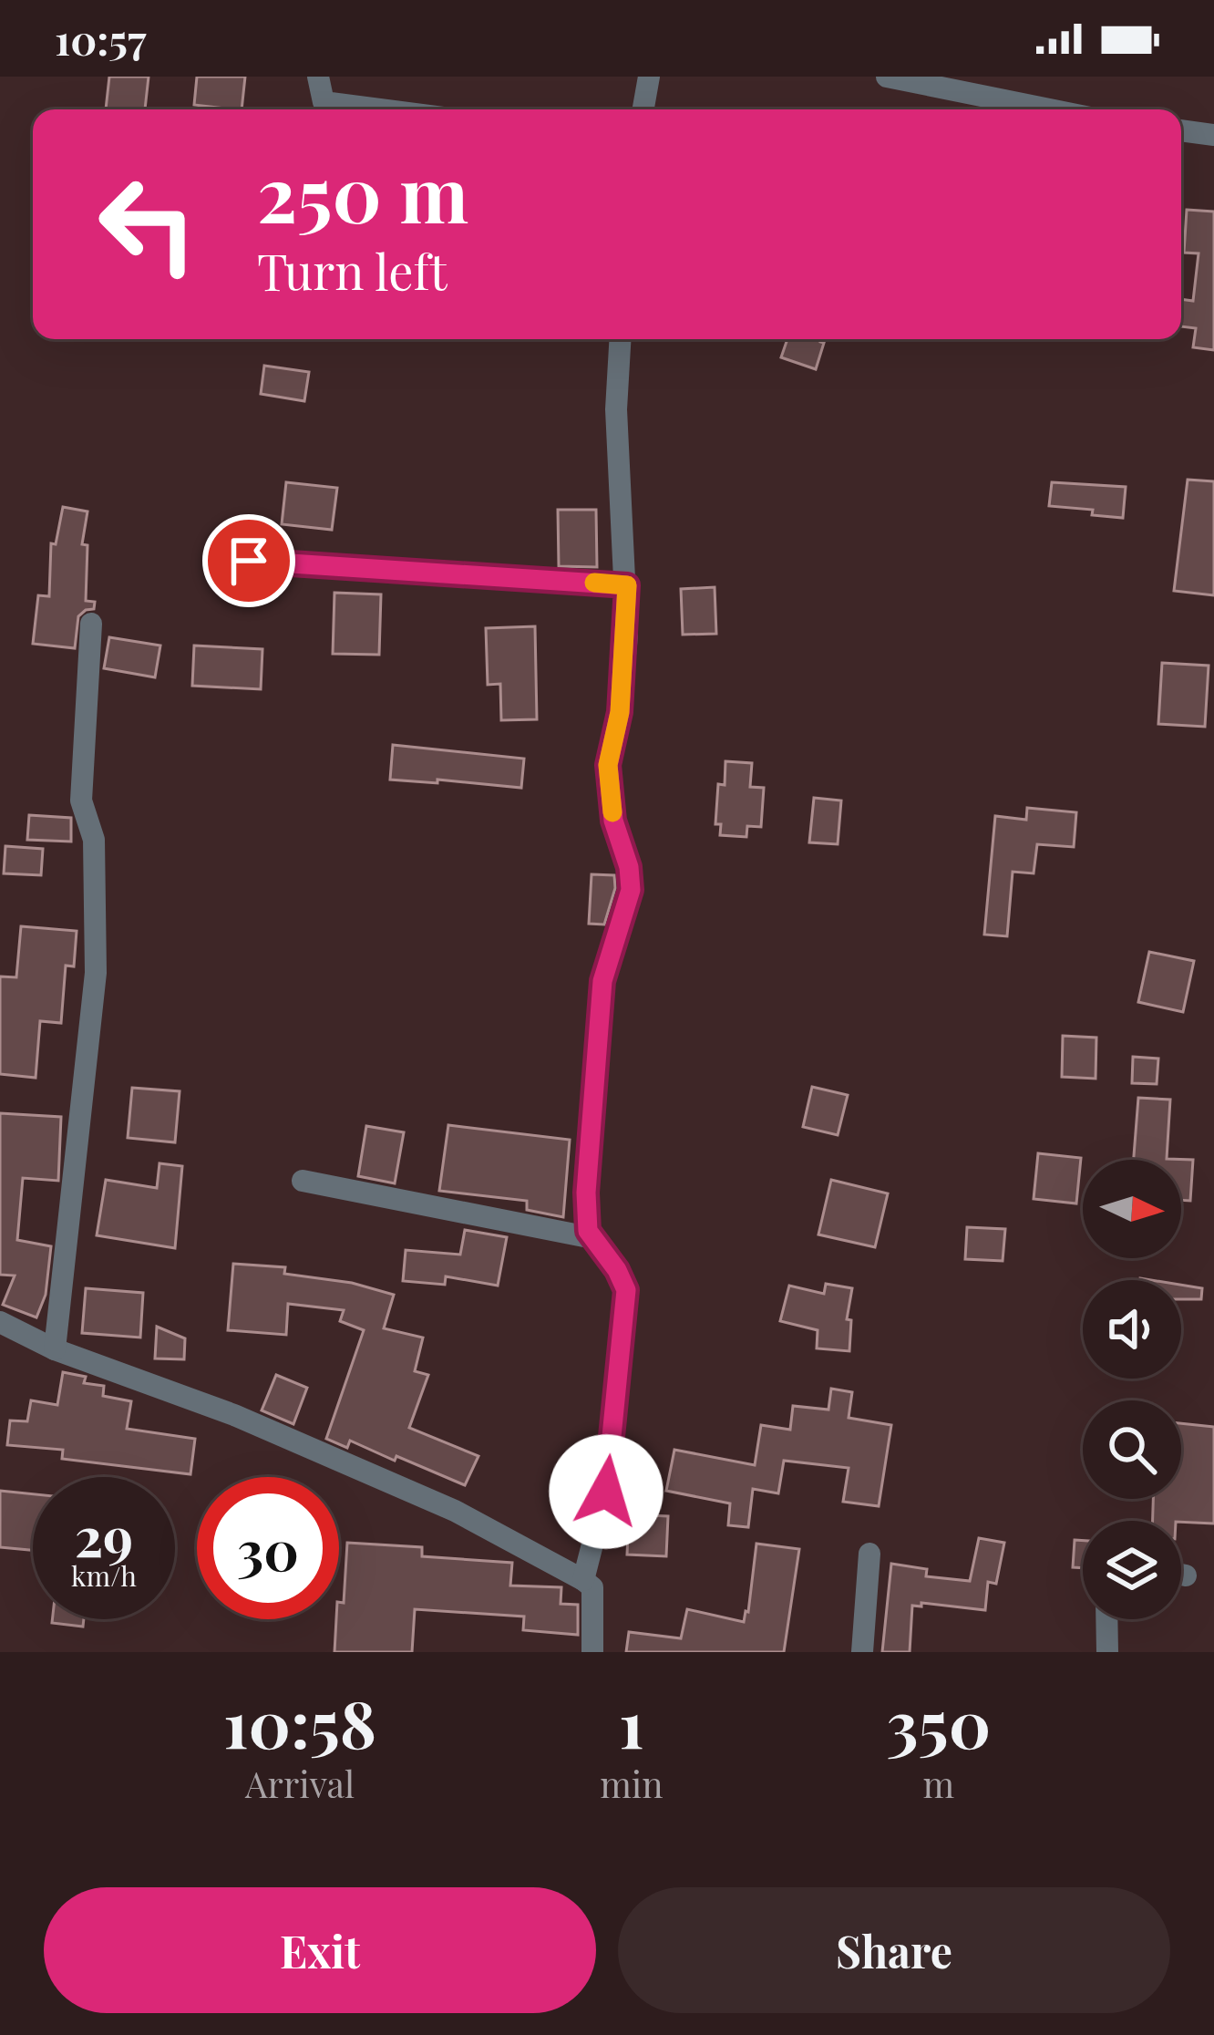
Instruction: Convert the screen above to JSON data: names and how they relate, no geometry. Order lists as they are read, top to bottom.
{
  "north": "right",
  "page": {
    "status": "10:57",
    "turn": ["250 m", "Turn left"],
    "speed": "29 km/h",
    "limit": "30",
    "eta": [
      "10:58",
      "Arrival",
      "1",
      "min",
      "350",
      "m"
    ],
    "buttons": ["Exit", "Share"]
  }
}
